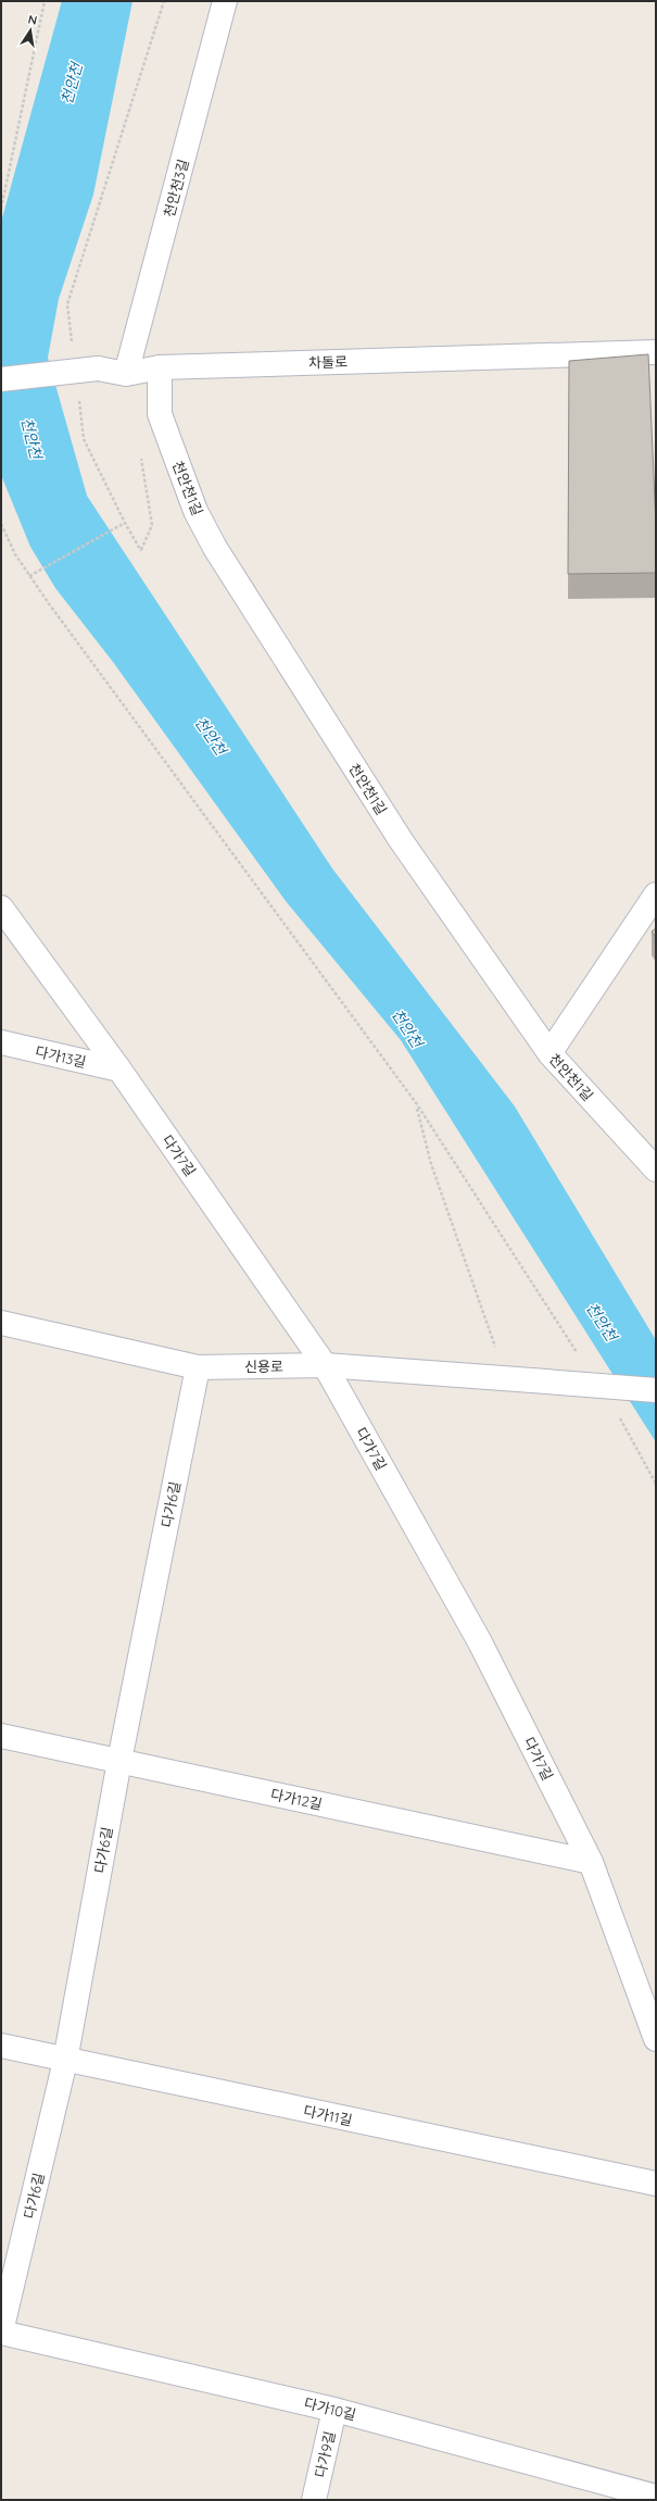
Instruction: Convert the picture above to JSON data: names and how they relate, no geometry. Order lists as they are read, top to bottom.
{
  "streets": {
    "street": [
      "천안천3길",
      "차돌로",
      "천안천1길",
      "다가13길",
      "다가7길",
      "신용로",
      "다가6길",
      "다가12길",
      "다가11길",
      "다가10길",
      "다가9길"
    ]
  },
  "crossings": [
    ["천안천3길", "차돌로"],
    ["차돌로", "천안천1길"],
    ["다가13길", "다가7길"],
    ["다가7길", "신용로"],
    ["다가7길", "다가12길"],
    ["신용로", "다가6길"],
    ["다가6길", "다가12길"],
    ["다가6길", "다가11길"],
    ["다가6길", "다가10길"],
    ["다가10길", "다가9길"]
  ],
  "water": ["천안천"],
  "north": "top"
}
